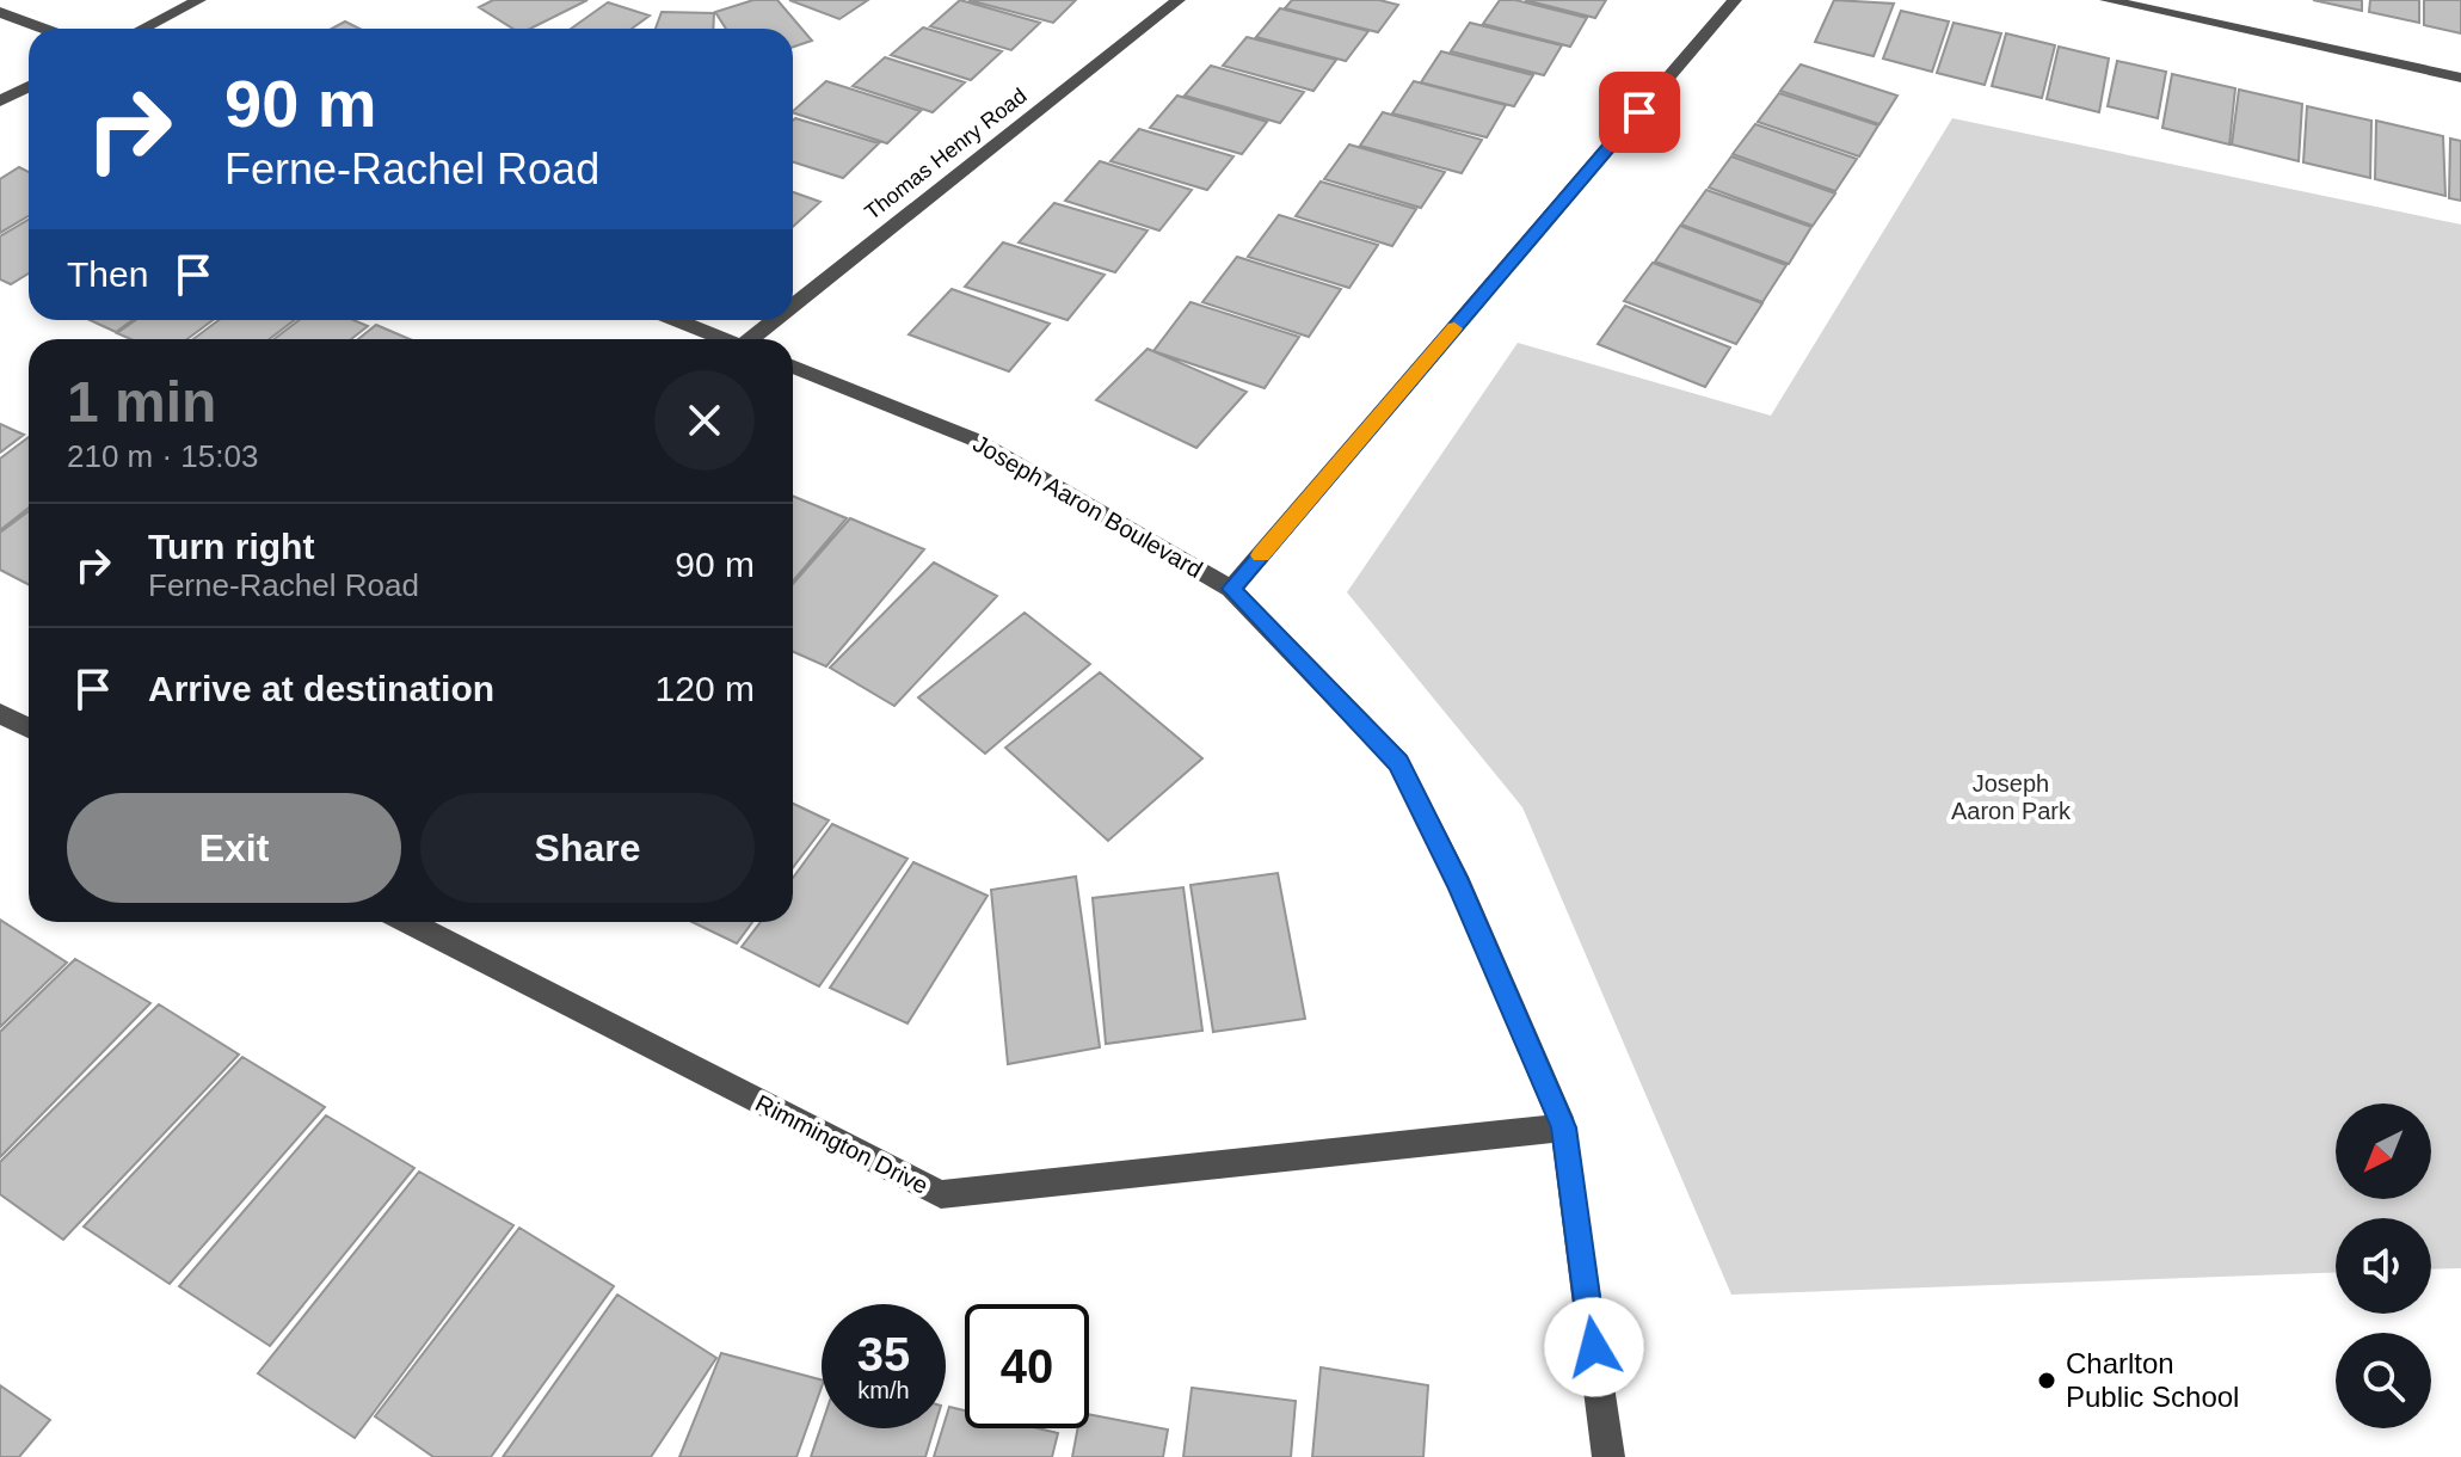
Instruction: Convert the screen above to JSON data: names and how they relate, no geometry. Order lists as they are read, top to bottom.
{
  "streets": {
    "street": ["Thomas Henry Road", "Joseph Aaron Boulevard", "Rimmington Drive"]
  },
  "crossings": [
    ["Joseph Aaron Boulevard", "Rimmington Drive"]
  ],
  "parks": ["Joseph Aaron Park"],
  "places": ["Charlton Public School"],
  "north": "bottom left",
  "page": {
    "turn": ["90 m", "Ferne-Rachel Road"],
    "then": "Then",
    "heading": ["1 min", "210 m · 15:03"],
    "list": [
      {
        "name": "Turn right",
        "note": "Ferne-Rachel Road",
        "value": "90 m"
      },
      {
        "name": "Arrive at destination",
        "value": "120 m"
      }
    ],
    "buttons": ["Exit", "Share"],
    "speed": "35 km/h",
    "limit": "40"
  }
}
